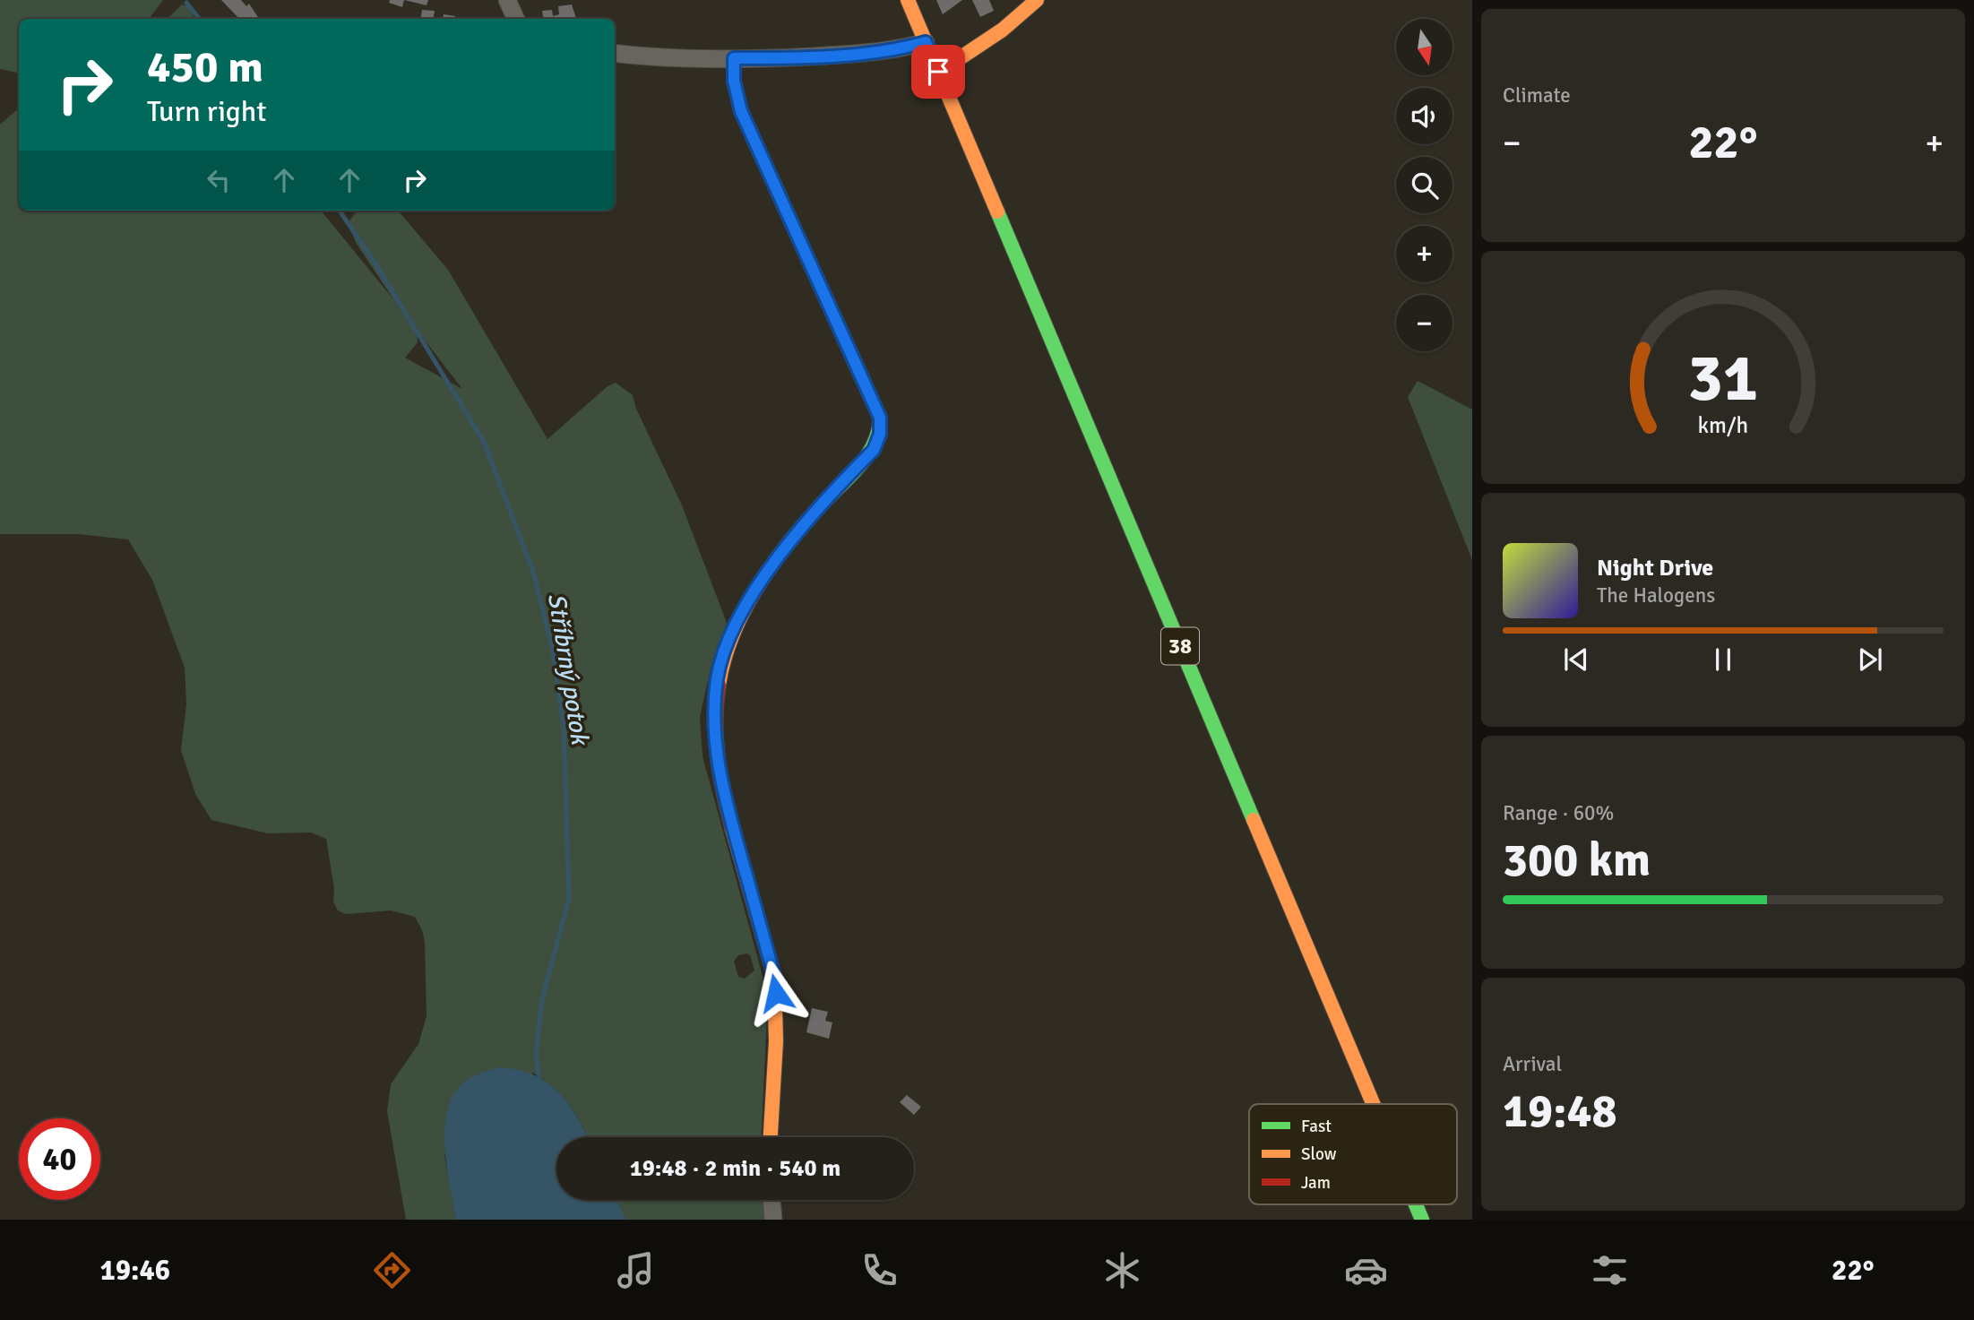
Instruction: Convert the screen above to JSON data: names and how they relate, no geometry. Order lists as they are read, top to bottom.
{
  "streets": {
    "main road": ["38"]
  },
  "water": ["Stříbrný potok"],
  "legend": ["Fast", "Slow", "Jam"],
  "north": "bottom",
  "page": {
    "tile": [
      "Climate",
      ["Range · 60%", "300 km"],
      ["Arrival", "19:48"]
    ],
    "map_buttons": ["+", "−"],
    "turn": ["450 m", "Turn right"],
    "heat": ["−", "22°", "+"],
    "song": ["Night Drive", "The Halogens"],
    "limit": "40",
    "trip": "19:48 · 2 min · 540 m",
    "tabs": ["19:46", "22°"],
    "gauge": ["31", "km/h"]
  }
}
